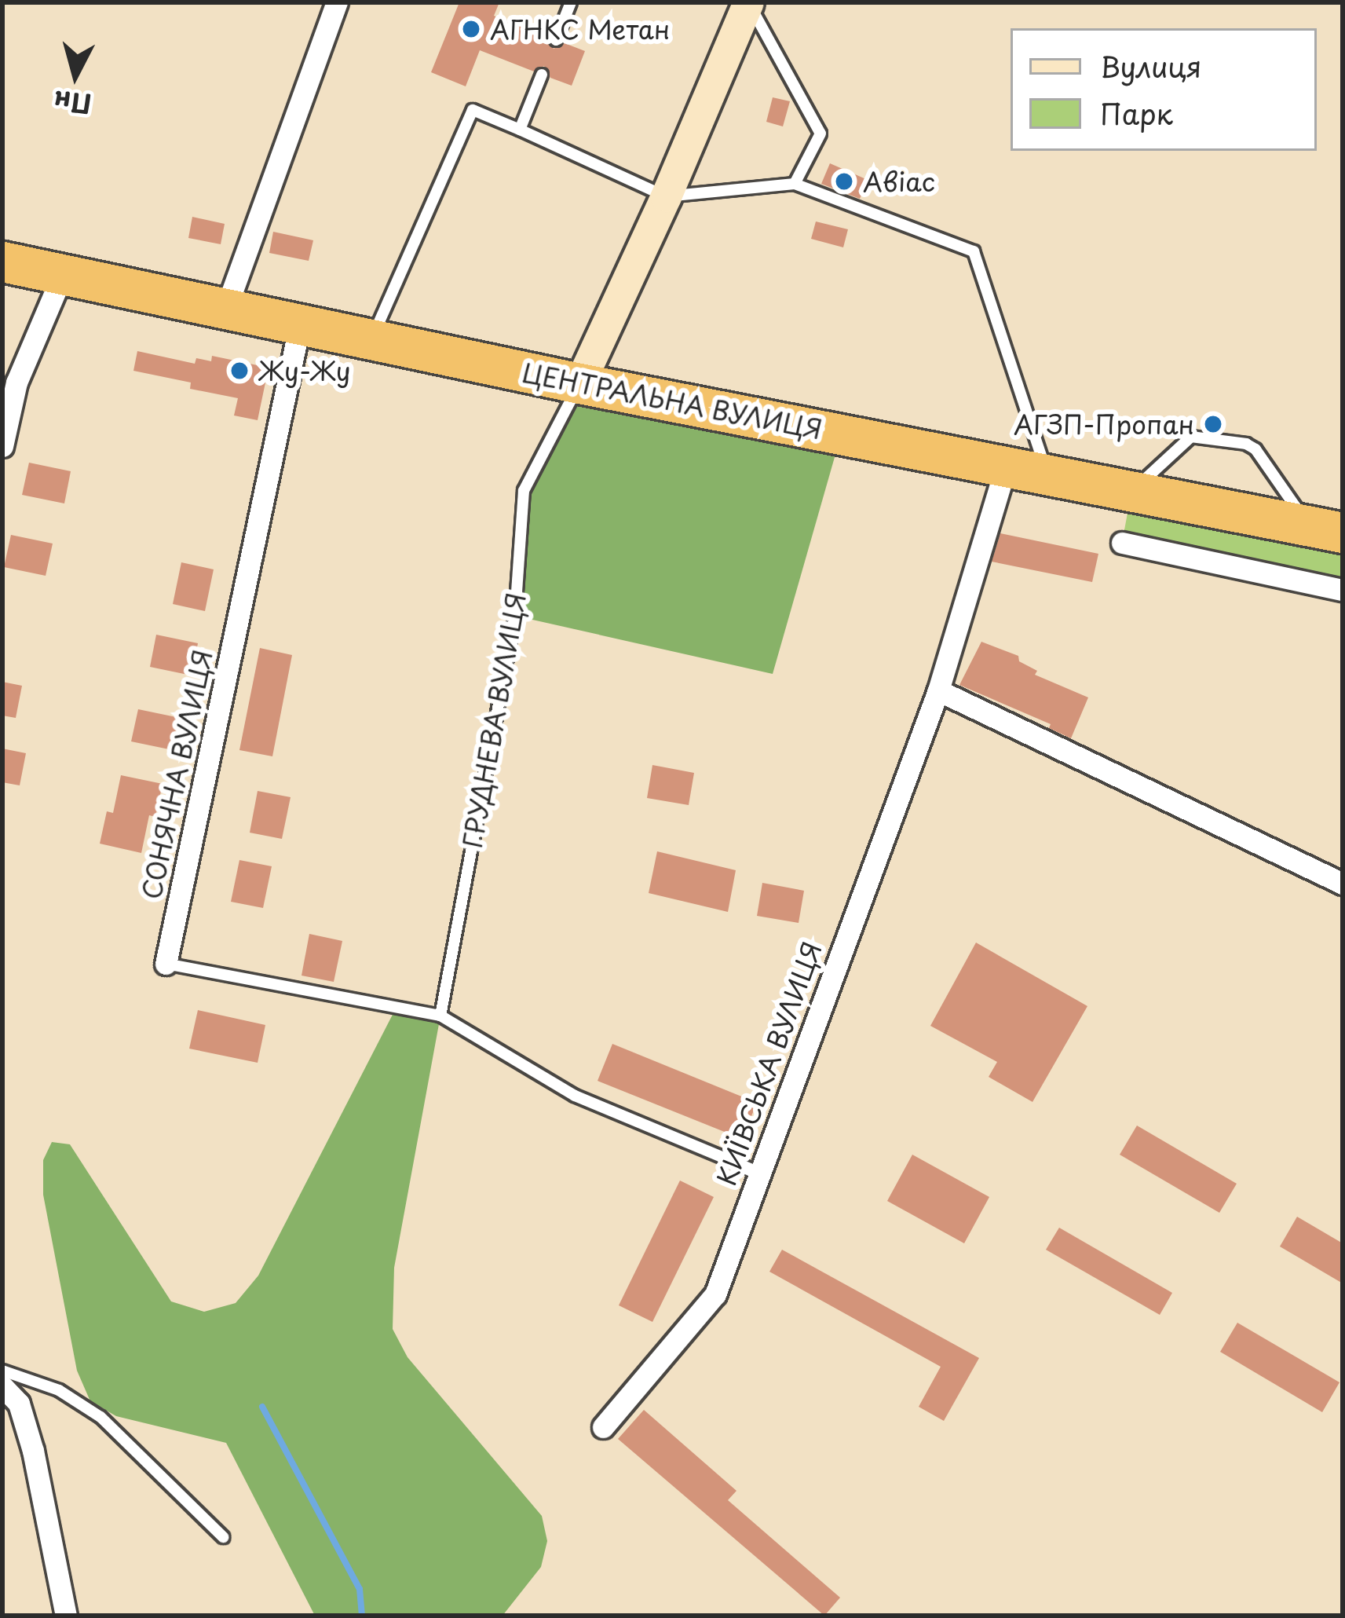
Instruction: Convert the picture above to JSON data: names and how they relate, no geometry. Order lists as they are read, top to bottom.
{
  "streets": {
    "highway": ["ЦЕНТРАЛЬНА ВУЛИЦЯ"],
    "street": ["ГРУДНЕВА ВУЛИЦЯ", "СОНЯЧНА ВУЛИЦЯ", "КИЇВСЬКА ВУЛИЦЯ"]
  },
  "crossings": [
    ["ЦЕНТРАЛЬНА ВУЛИЦЯ", "ГРУДНЕВА ВУЛИЦЯ"],
    ["ЦЕНТРАЛЬНА ВУЛИЦЯ", "СОНЯЧНА ВУЛИЦЯ"],
    ["ЦЕНТРАЛЬНА ВУЛИЦЯ", "КИЇВСЬКА ВУЛИЦЯ"],
    ["ГРУДНЕВА ВУЛИЦЯ", "СОНЯЧНА ВУЛИЦЯ"]
  ],
  "places": [
    "АГНКС Метан",
    "Авіас",
    "Жу-Жу",
    "АГЗП-Пропан"
  ],
  "legend": ["Вулиця", "Парк"],
  "north": "bottom"
}
